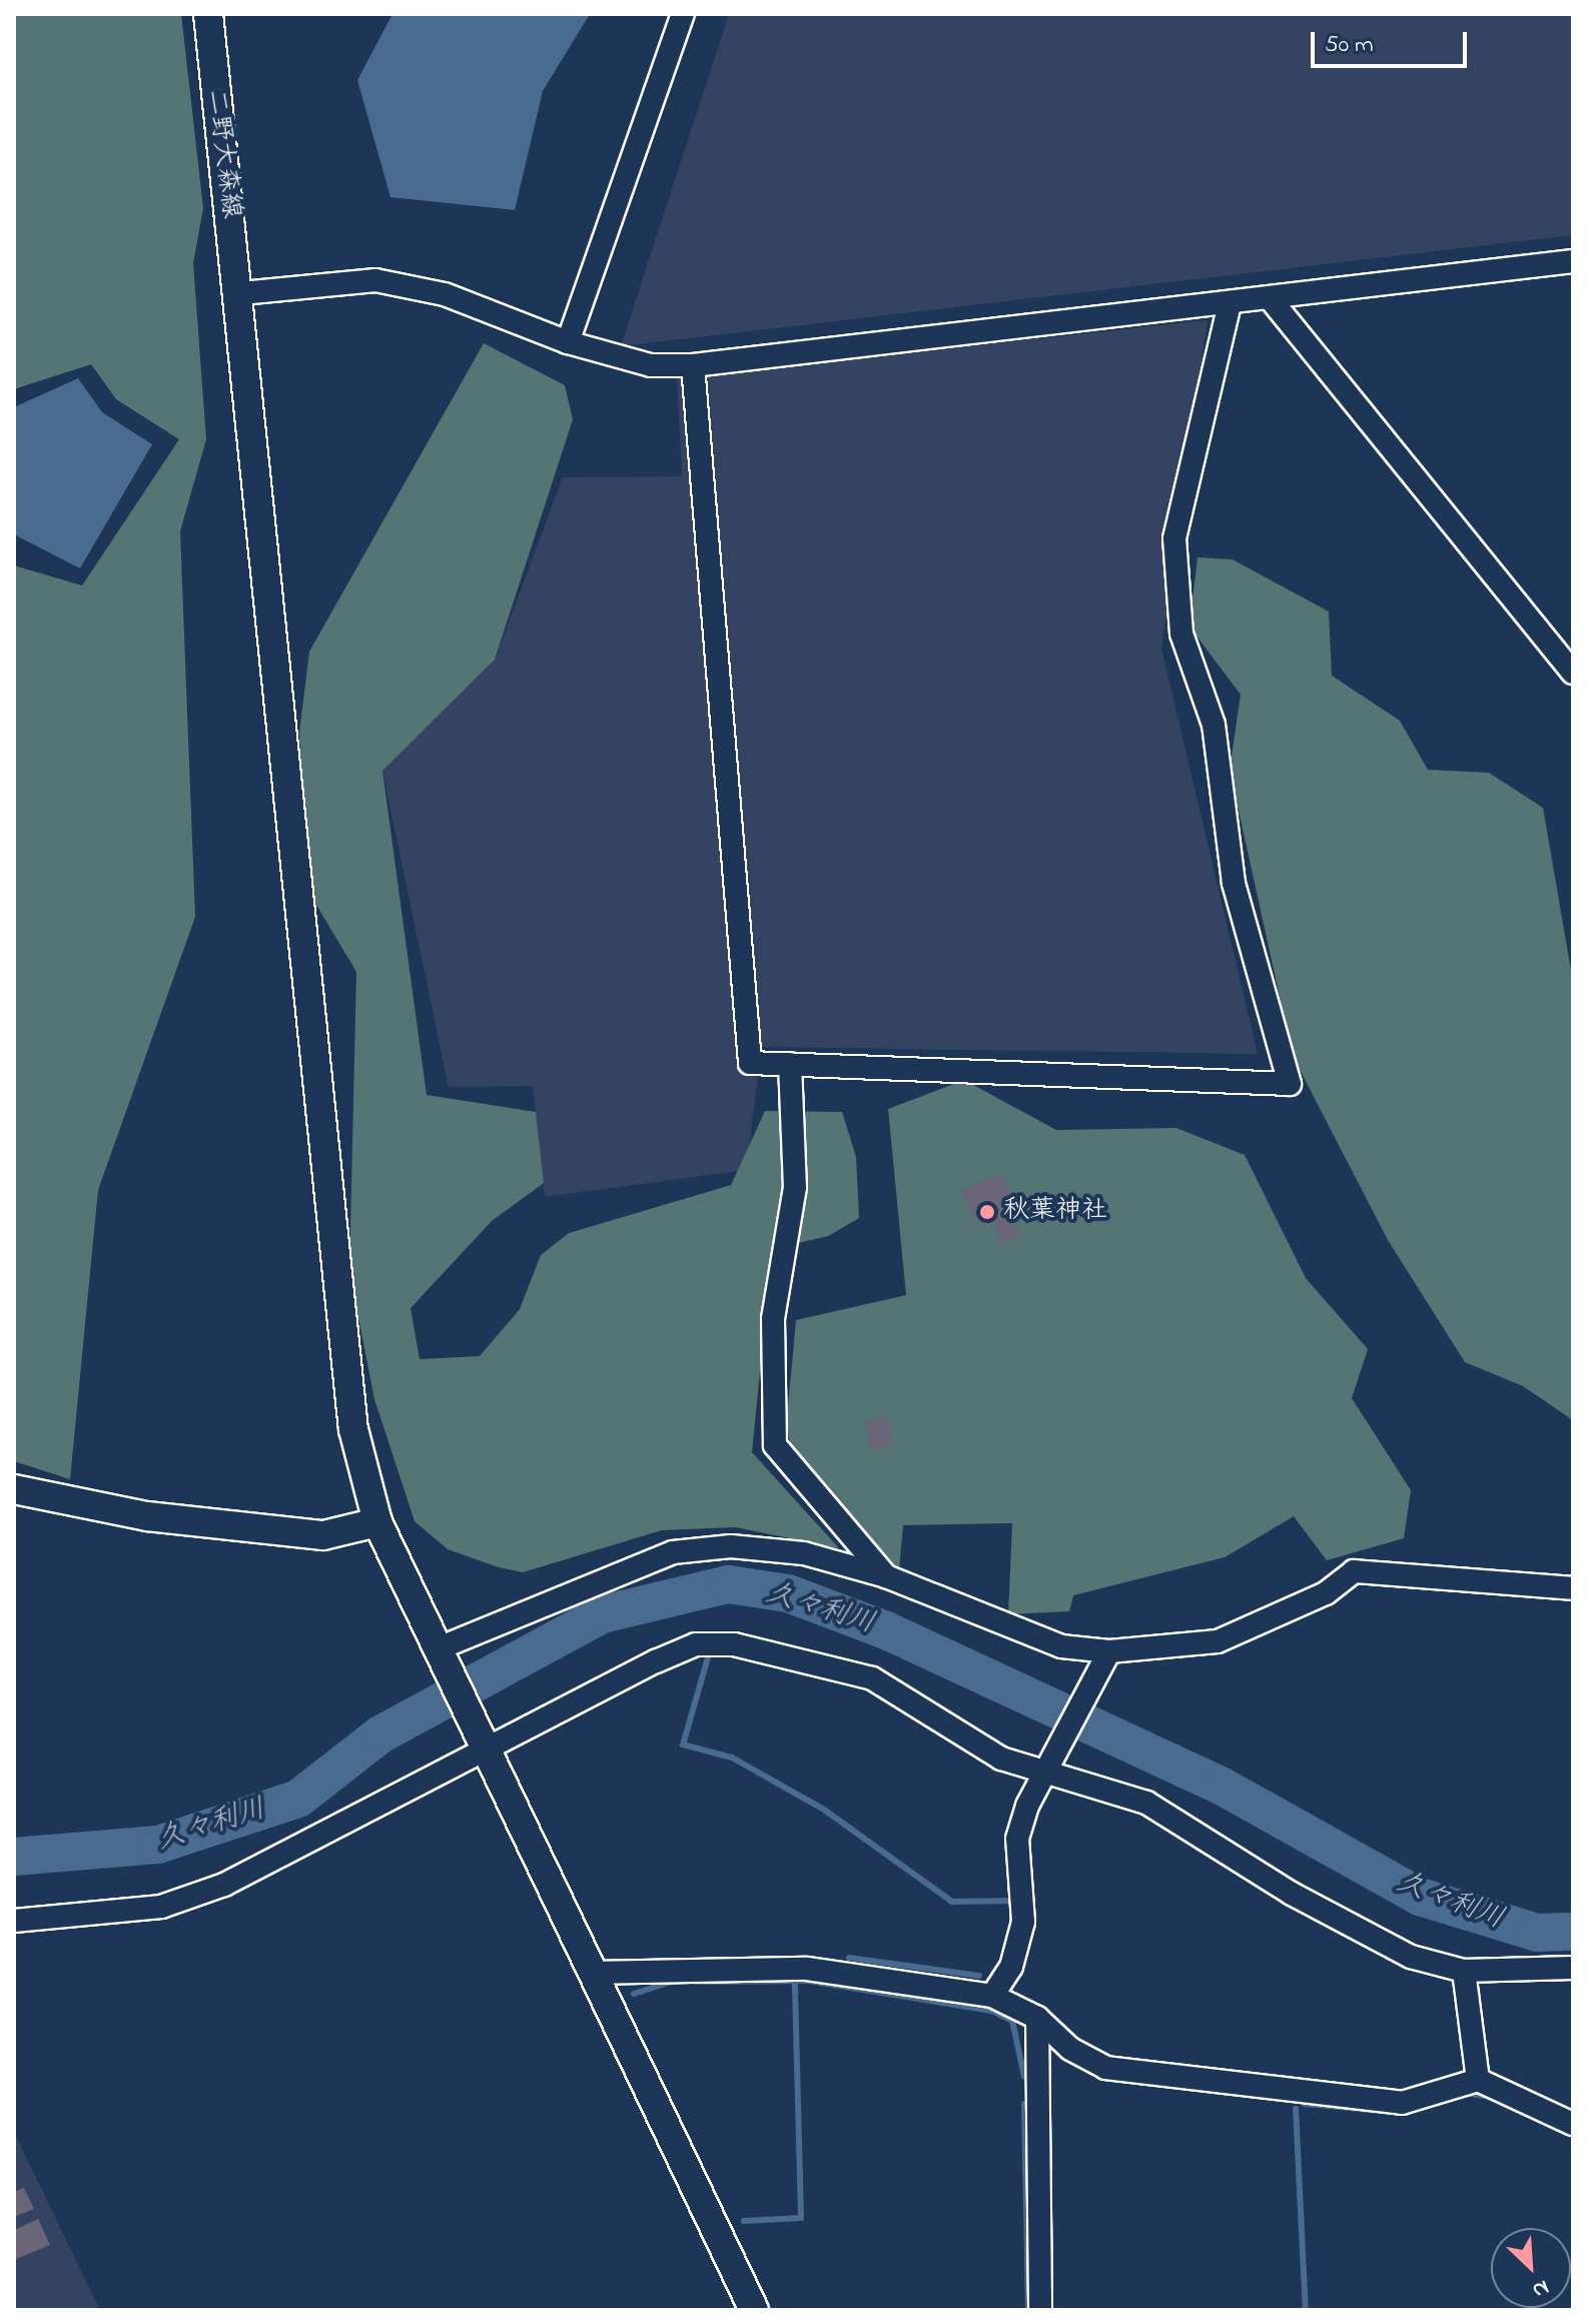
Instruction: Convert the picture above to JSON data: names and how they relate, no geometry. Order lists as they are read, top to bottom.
{
  "streets": {
    "street": ["二野大森線"]
  },
  "water": ["久々利川"],
  "places": ["秋葉神社"],
  "scale_bar": "50 m",
  "north": "bottom right"
}
